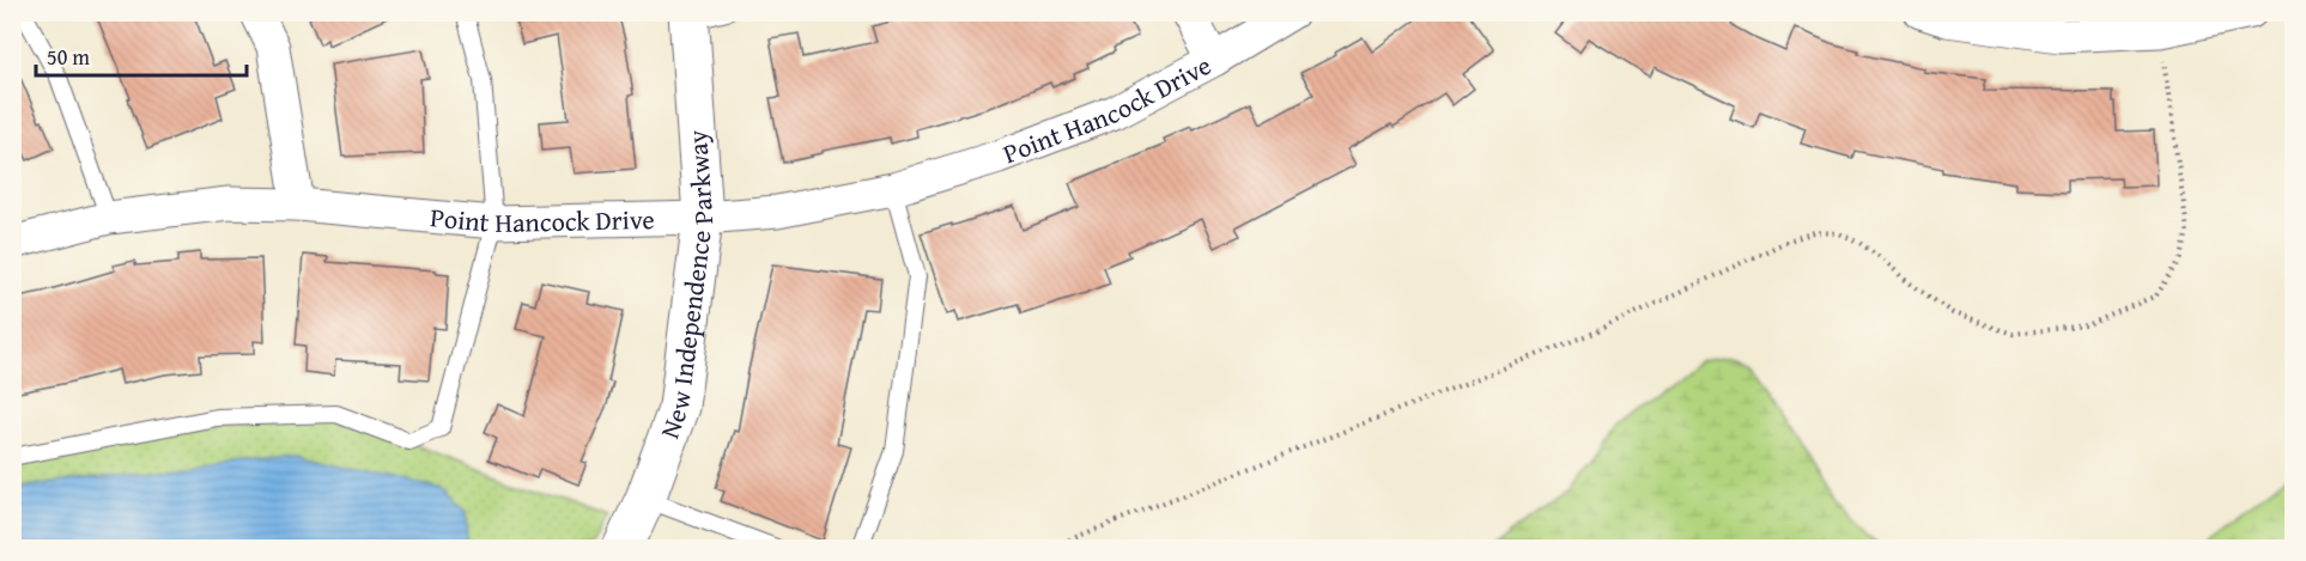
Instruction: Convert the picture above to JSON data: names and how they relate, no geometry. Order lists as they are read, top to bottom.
{
  "streets": {
    "street": ["Point Hancock Drive", "New Independence Parkway"]
  },
  "crossings": [
    ["Point Hancock Drive", "New Independence Parkway"]
  ],
  "scale_bar": "50 m"
}
